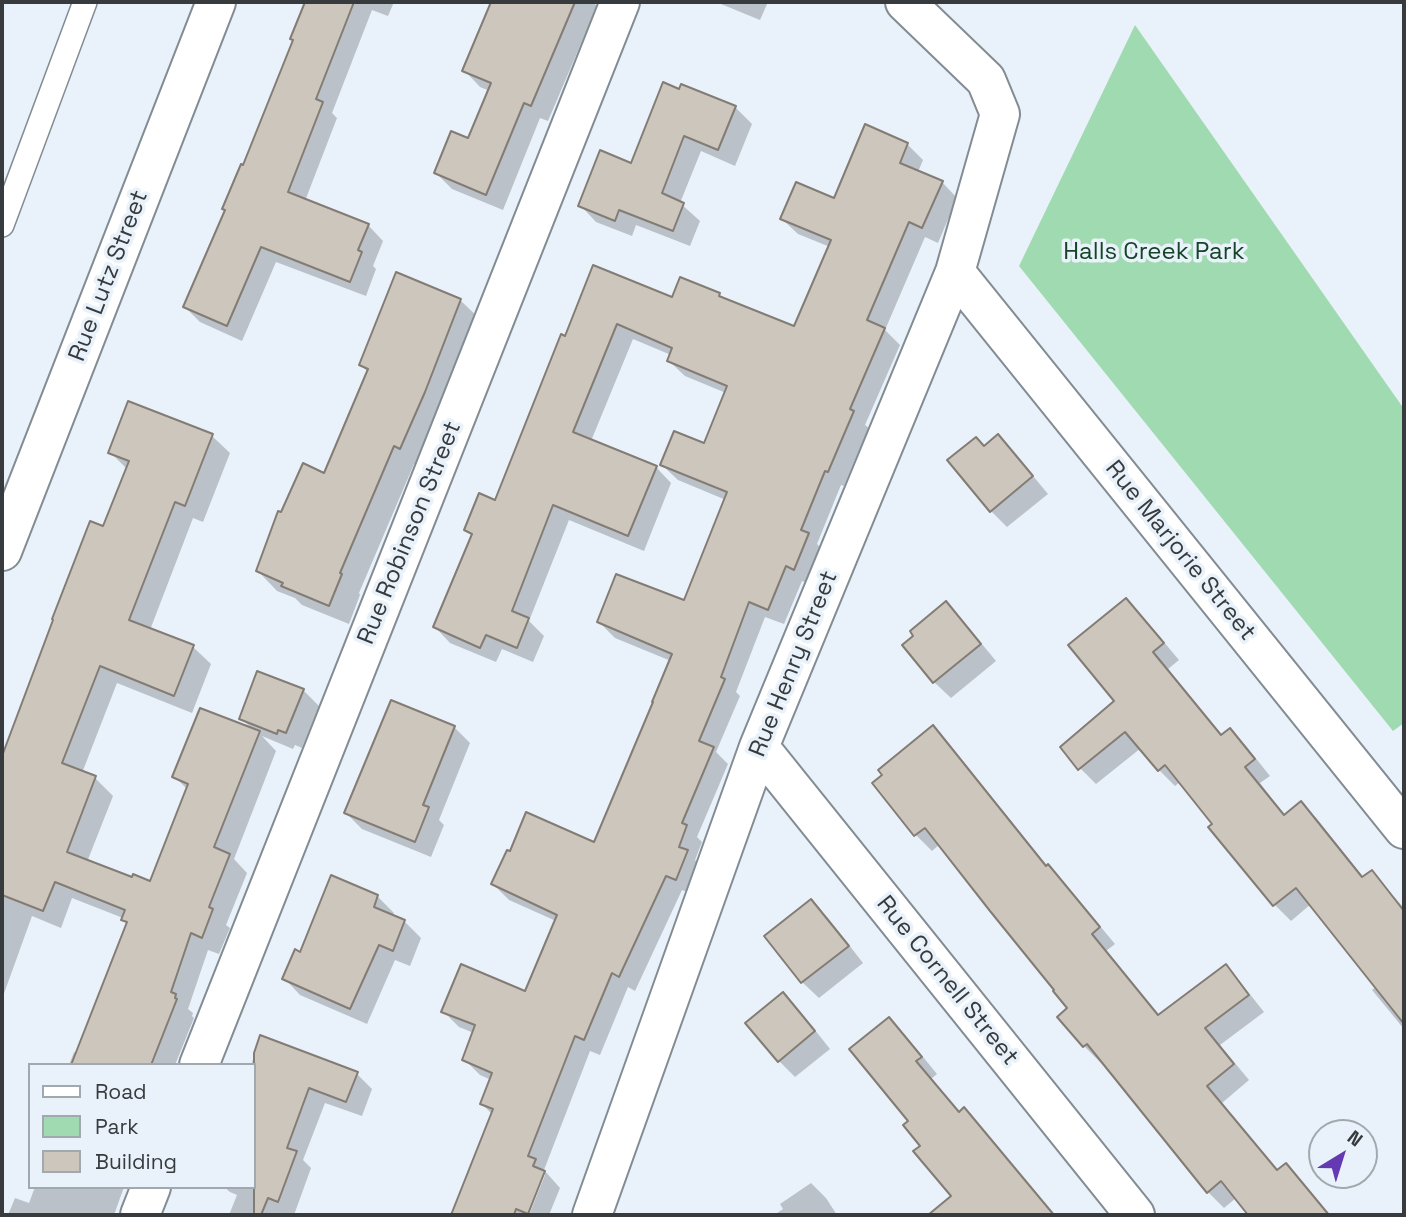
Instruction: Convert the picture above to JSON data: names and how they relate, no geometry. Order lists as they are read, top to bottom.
{
  "streets": {
    "street": [
      "Rue Lutz Street",
      "Rue Robinson Street",
      "Rue Marjorie Street",
      "Rue Henry Street",
      "Rue Cornell Street"
    ]
  },
  "crossings": [
    ["Rue Marjorie Street", "Rue Henry Street"],
    ["Rue Henry Street", "Rue Cornell Street"]
  ],
  "parks": ["Halls Creek Park"],
  "legend": ["Road", "Park", "Building"],
  "north": "top right"
}
